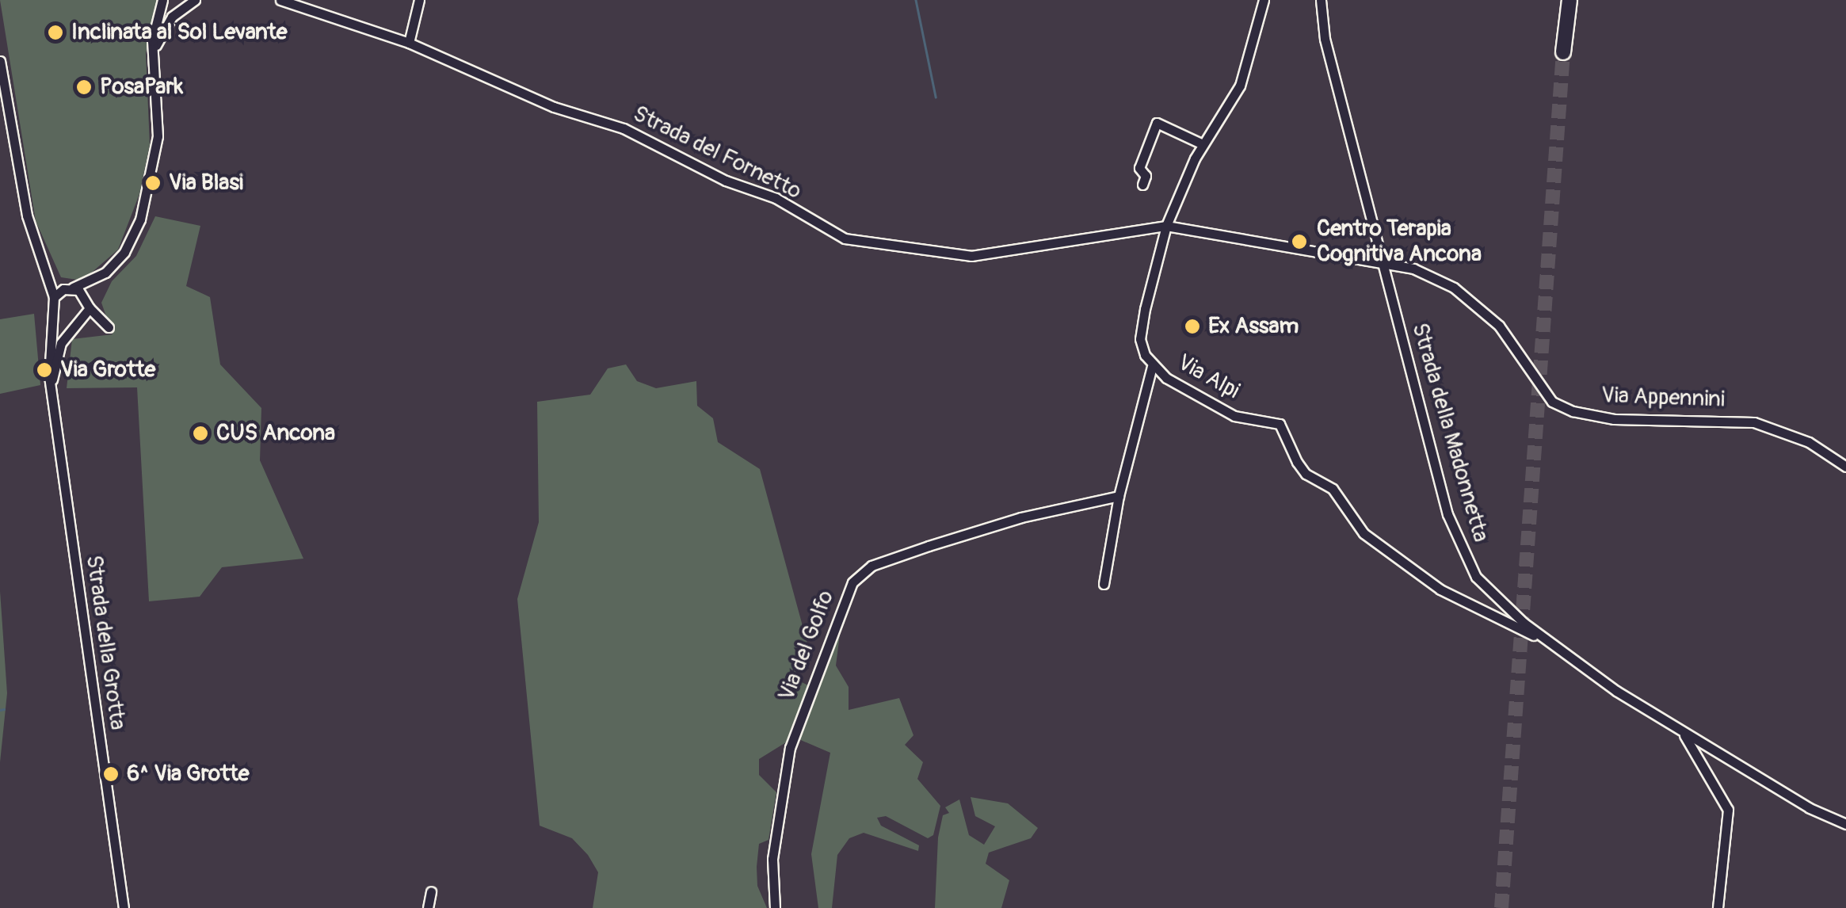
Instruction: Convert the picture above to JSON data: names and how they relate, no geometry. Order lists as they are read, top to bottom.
{
  "streets": {
    "street": [
      "Strada del Fornetto",
      "Via Alpi",
      "Via Appennini",
      "Strada della Madonnetta",
      "Strada della Grotta",
      "Via del Golfo"
    ]
  },
  "crossings": [
    ["Strada del Fornetto", "Via Alpi"],
    ["Strada del Fornetto", "Via Appennini"],
    ["Strada del Fornetto", "Strada della Madonnetta"],
    ["Via Alpi", "Strada della Madonnetta"],
    ["Via Appennini", "Strada della Madonnetta"]
  ],
  "places": [
    "Inclinata al Sol Levante",
    "PosaPark",
    "Via Blasi",
    "Centro Terapia Cognitiva Ancona",
    "Ex Assam",
    "Via Grotte",
    "CUS Ancona",
    "6^ Via Grotte"
  ]
}
